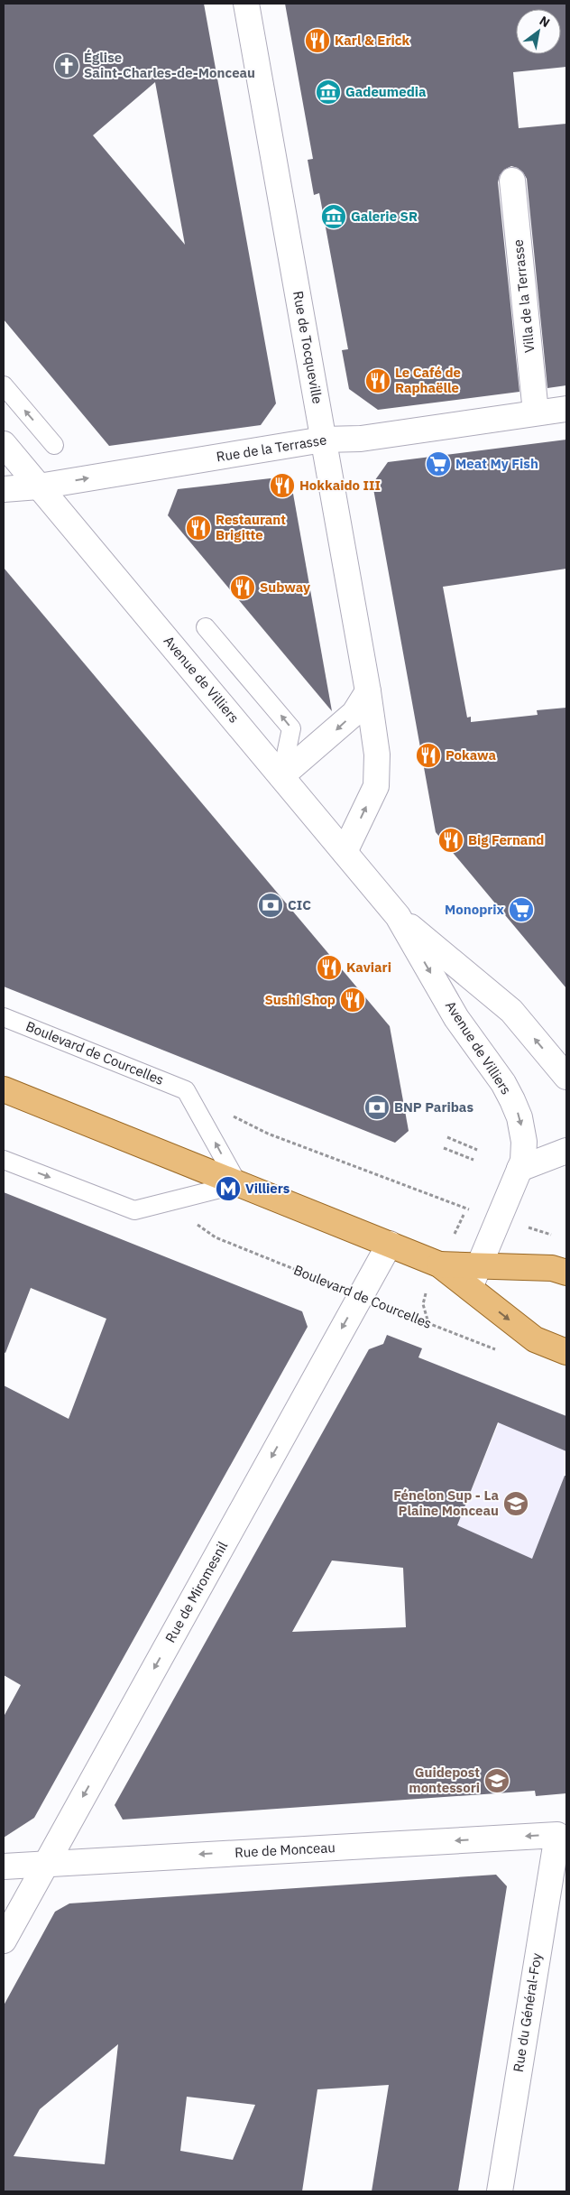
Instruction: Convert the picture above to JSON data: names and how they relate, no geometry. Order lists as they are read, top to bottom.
{
  "streets": {
    "street": [
      "Villa de la Terrasse",
      "Rue de Tocqueville",
      "Rue de la Terrasse",
      "Avenue de Villiers",
      "Rue de Miromesnil",
      "Rue de Monceau",
      "Rue du Général-Foy"
    ],
    "lane": ["Boulevard de Courcelles"]
  },
  "crossings": [
    ["Villa de la Terrasse", "Rue de la Terrasse"],
    ["Rue de Tocqueville", "Rue de la Terrasse"],
    ["Rue de Tocqueville", "Avenue de Villiers"],
    ["Rue de la Terrasse", "Avenue de Villiers"],
    ["Boulevard de Courcelles", "Rue de Miromesnil"],
    ["Rue de Miromesnil", "Rue de Monceau"],
    ["Rue de Monceau", "Rue du Général-Foy"]
  ],
  "one_way": ["Rue de la Terrasse", "Rue de Miromesnil", "Rue de Monceau"],
  "places": {
    "restaurant": [
      "Karl & Erick",
      "Le Café de Raphaëlle",
      "Hokkaido III",
      "Restaurant Brigitte",
      "Subway",
      "Pokawa",
      "Big Fernand",
      "Kaviari",
      "Sushi Shop"
    ],
    "church": ["Église Saint-Charles-de-Monceau"],
    "museum": ["Gadeumedia", "Galerie SR"],
    "supermarket": ["Meat My Fish", "Monoprix"],
    "bank": ["CIC", "BNP Paribas"],
    "metro station": ["Villiers"],
    "school or university": ["Fénelon Sup - La Plaine Monceau", "Guidepost montessori"]
  },
  "north": "top right"
}
